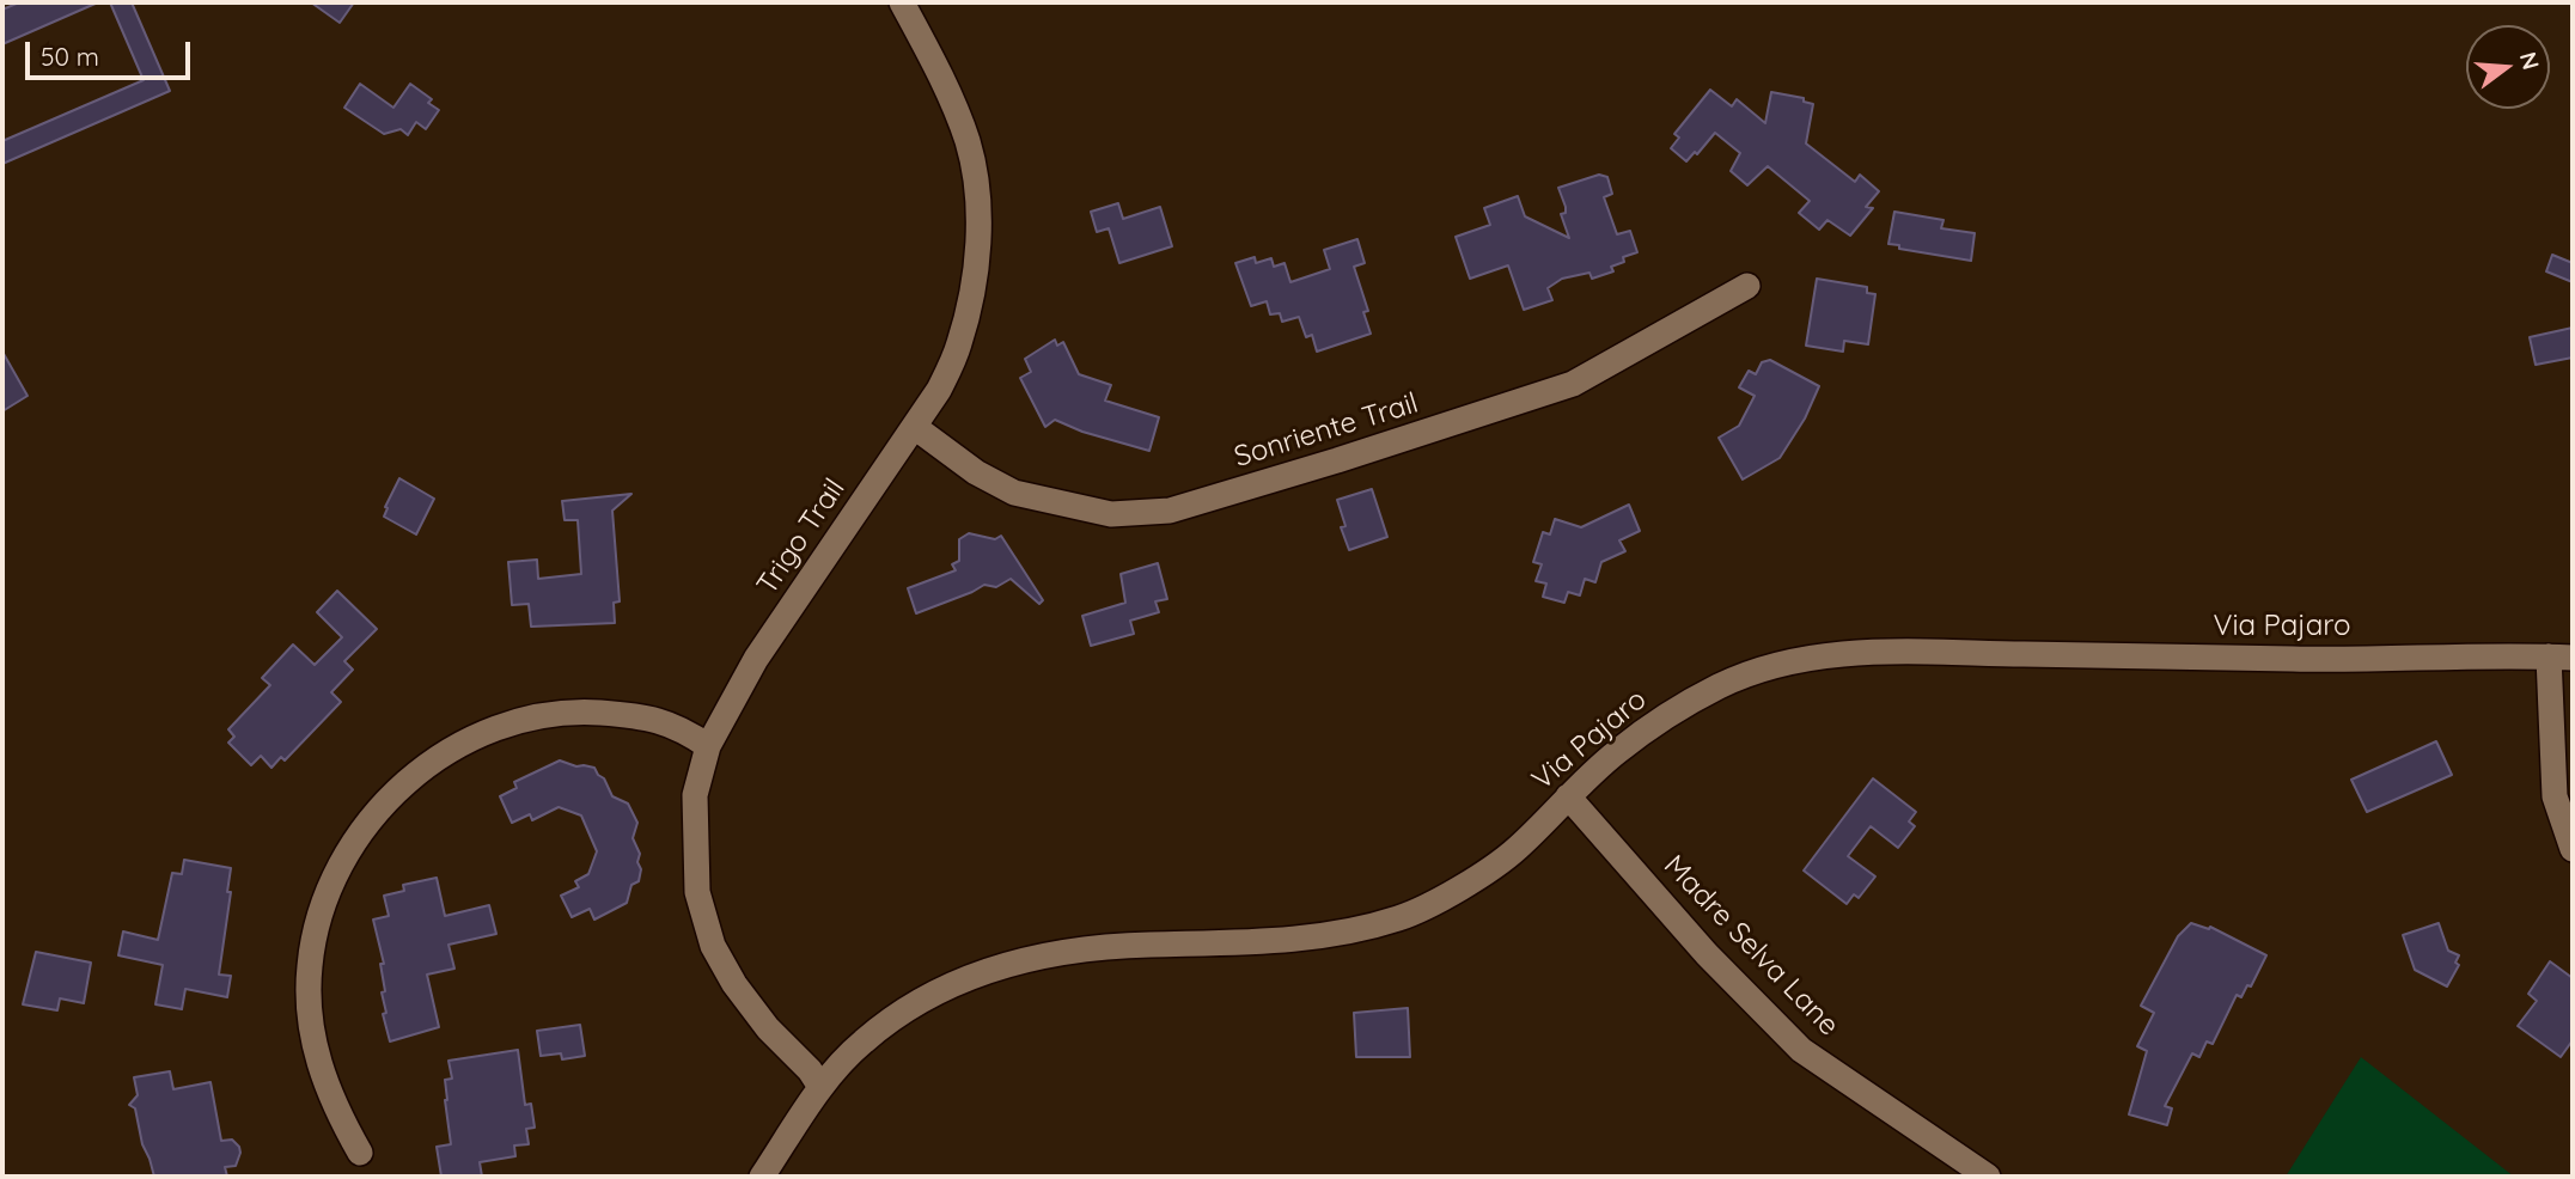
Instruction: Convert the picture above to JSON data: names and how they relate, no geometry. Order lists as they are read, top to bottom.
{
  "streets": {
    "street": [
      "Sonriente Trail",
      "Trigo Trail",
      "Via Pajaro",
      "Madre Selva Lane"
    ]
  },
  "crossings": [
    ["Sonriente Trail", "Trigo Trail"],
    ["Trigo Trail", "Via Pajaro"],
    ["Via Pajaro", "Madre Selva Lane"]
  ],
  "scale_bar": "50 m",
  "north": "right"
}
